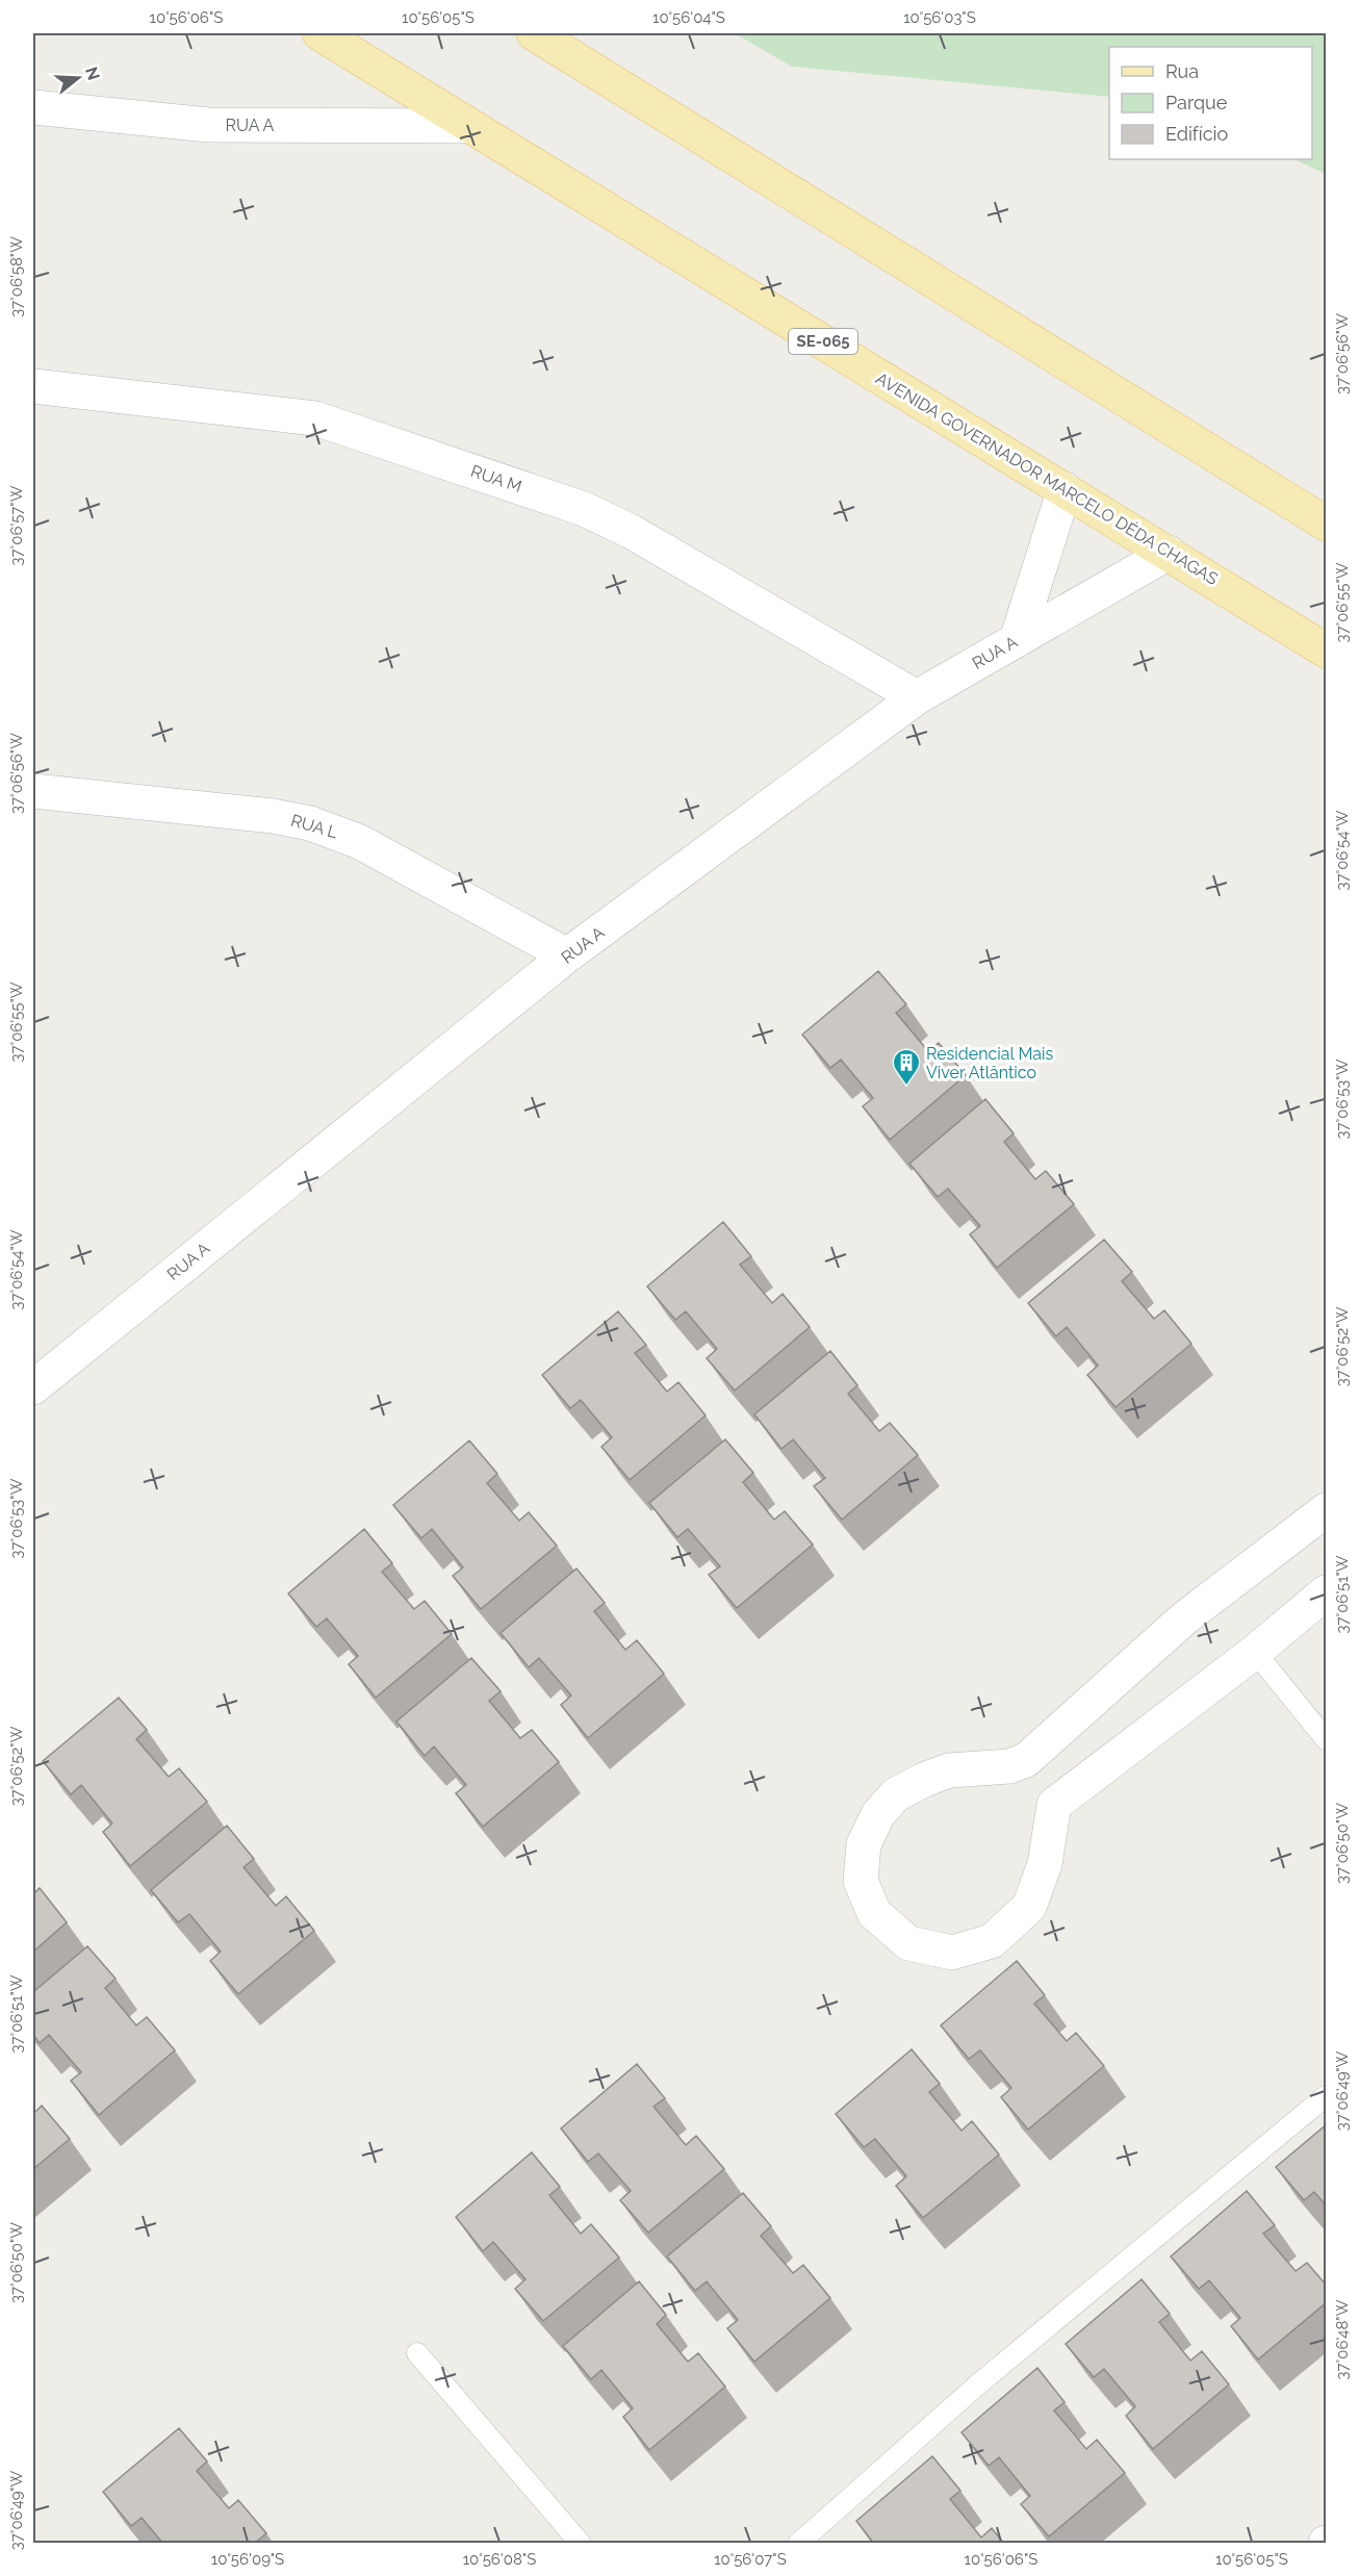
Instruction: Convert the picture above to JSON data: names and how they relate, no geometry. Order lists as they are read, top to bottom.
{
  "streets": {
    "main road": ["SE-065", "AVENIDA GOVERNADOR MARCELO DÉDA CHAGAS"],
    "street": ["RUA A", "RUA M", "RUA L"]
  },
  "crossings": [
    ["RUA A", "RUA M"],
    ["RUA A", "AVENIDA GOVERNADOR MARCELO DÉDA CHAGAS"],
    ["RUA A", "RUA L"]
  ],
  "places": {
    "building": ["Residencial Mais Viver Atlântico"]
  },
  "legend": ["Rua", "Parque", "Edifício"],
  "north": "right",
  "coordinates": [
    "10°56'06\"S",
    "10°56'05\"S",
    "10°56'04\"S",
    "10°56'03\"S",
    "37°06'58\"W",
    "37°06'56\"W",
    "37°06'57\"W",
    "37°06'55\"W",
    "37°06'54\"W",
    "37°06'53\"W",
    "37°06'52\"W",
    "37°06'51\"W",
    "37°06'50\"W",
    "37°06'49\"W",
    "37°06'48\"W",
    "10°56'09\"S",
    "10°56'08\"S",
    "10°56'07\"S"
  ]
}
